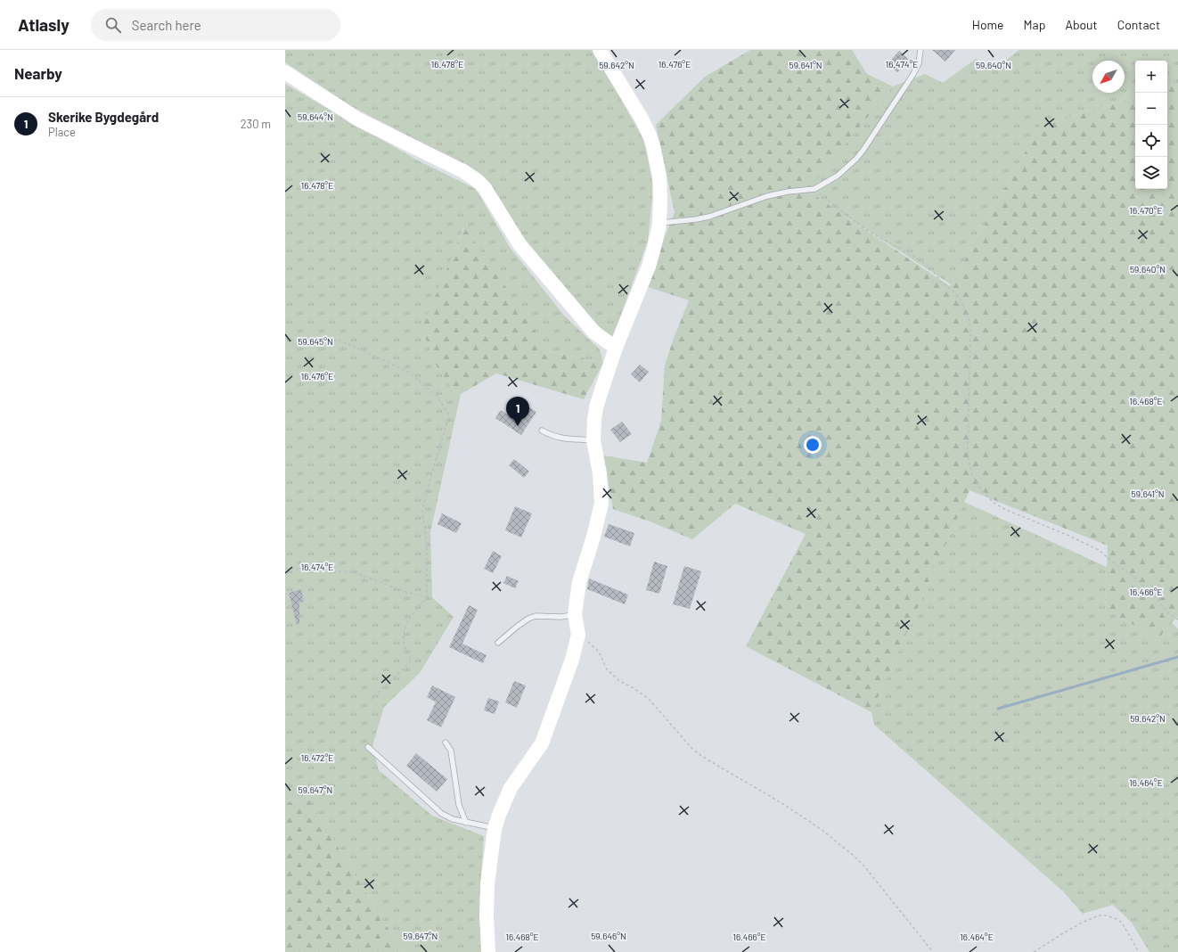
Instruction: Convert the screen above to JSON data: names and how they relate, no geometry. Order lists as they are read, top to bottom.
{
  "north": "bottom left",
  "page": {
    "header": "Atlasly",
    "search": "Search here",
    "nav": [
      "Home",
      "Map",
      "About",
      "Contact"
    ],
    "heading": "Nearby",
    "map_buttons": ["+", "−"],
    "list": [
      {
        "mark": "1",
        "name": "Skerike Bygdegård",
        "note": "Place",
        "value": "230 m"
      }
    ],
    "pins": "1"
  },
  "coordinates": [
    "16.478°E",
    "16.476°E",
    "16.474°E",
    "59.641°N",
    "59.642°N",
    "59.640°N",
    "59.644°N",
    "16.470°E",
    "59.645°N",
    "16.468°E",
    "16.466°E",
    "16.472°E",
    "16.464°E",
    "59.647°N",
    "59.646°N"
  ]
}
